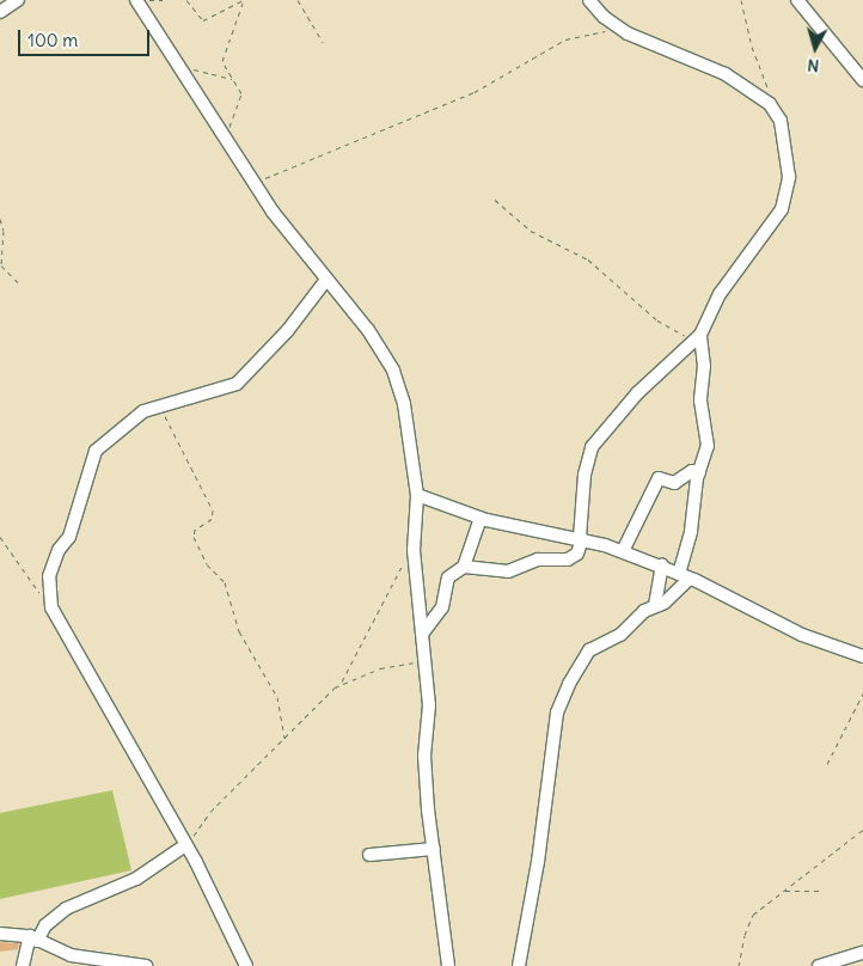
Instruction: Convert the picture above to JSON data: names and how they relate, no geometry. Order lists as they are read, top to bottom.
{
  "scale_bar": "100 m",
  "north": "bottom"
}
